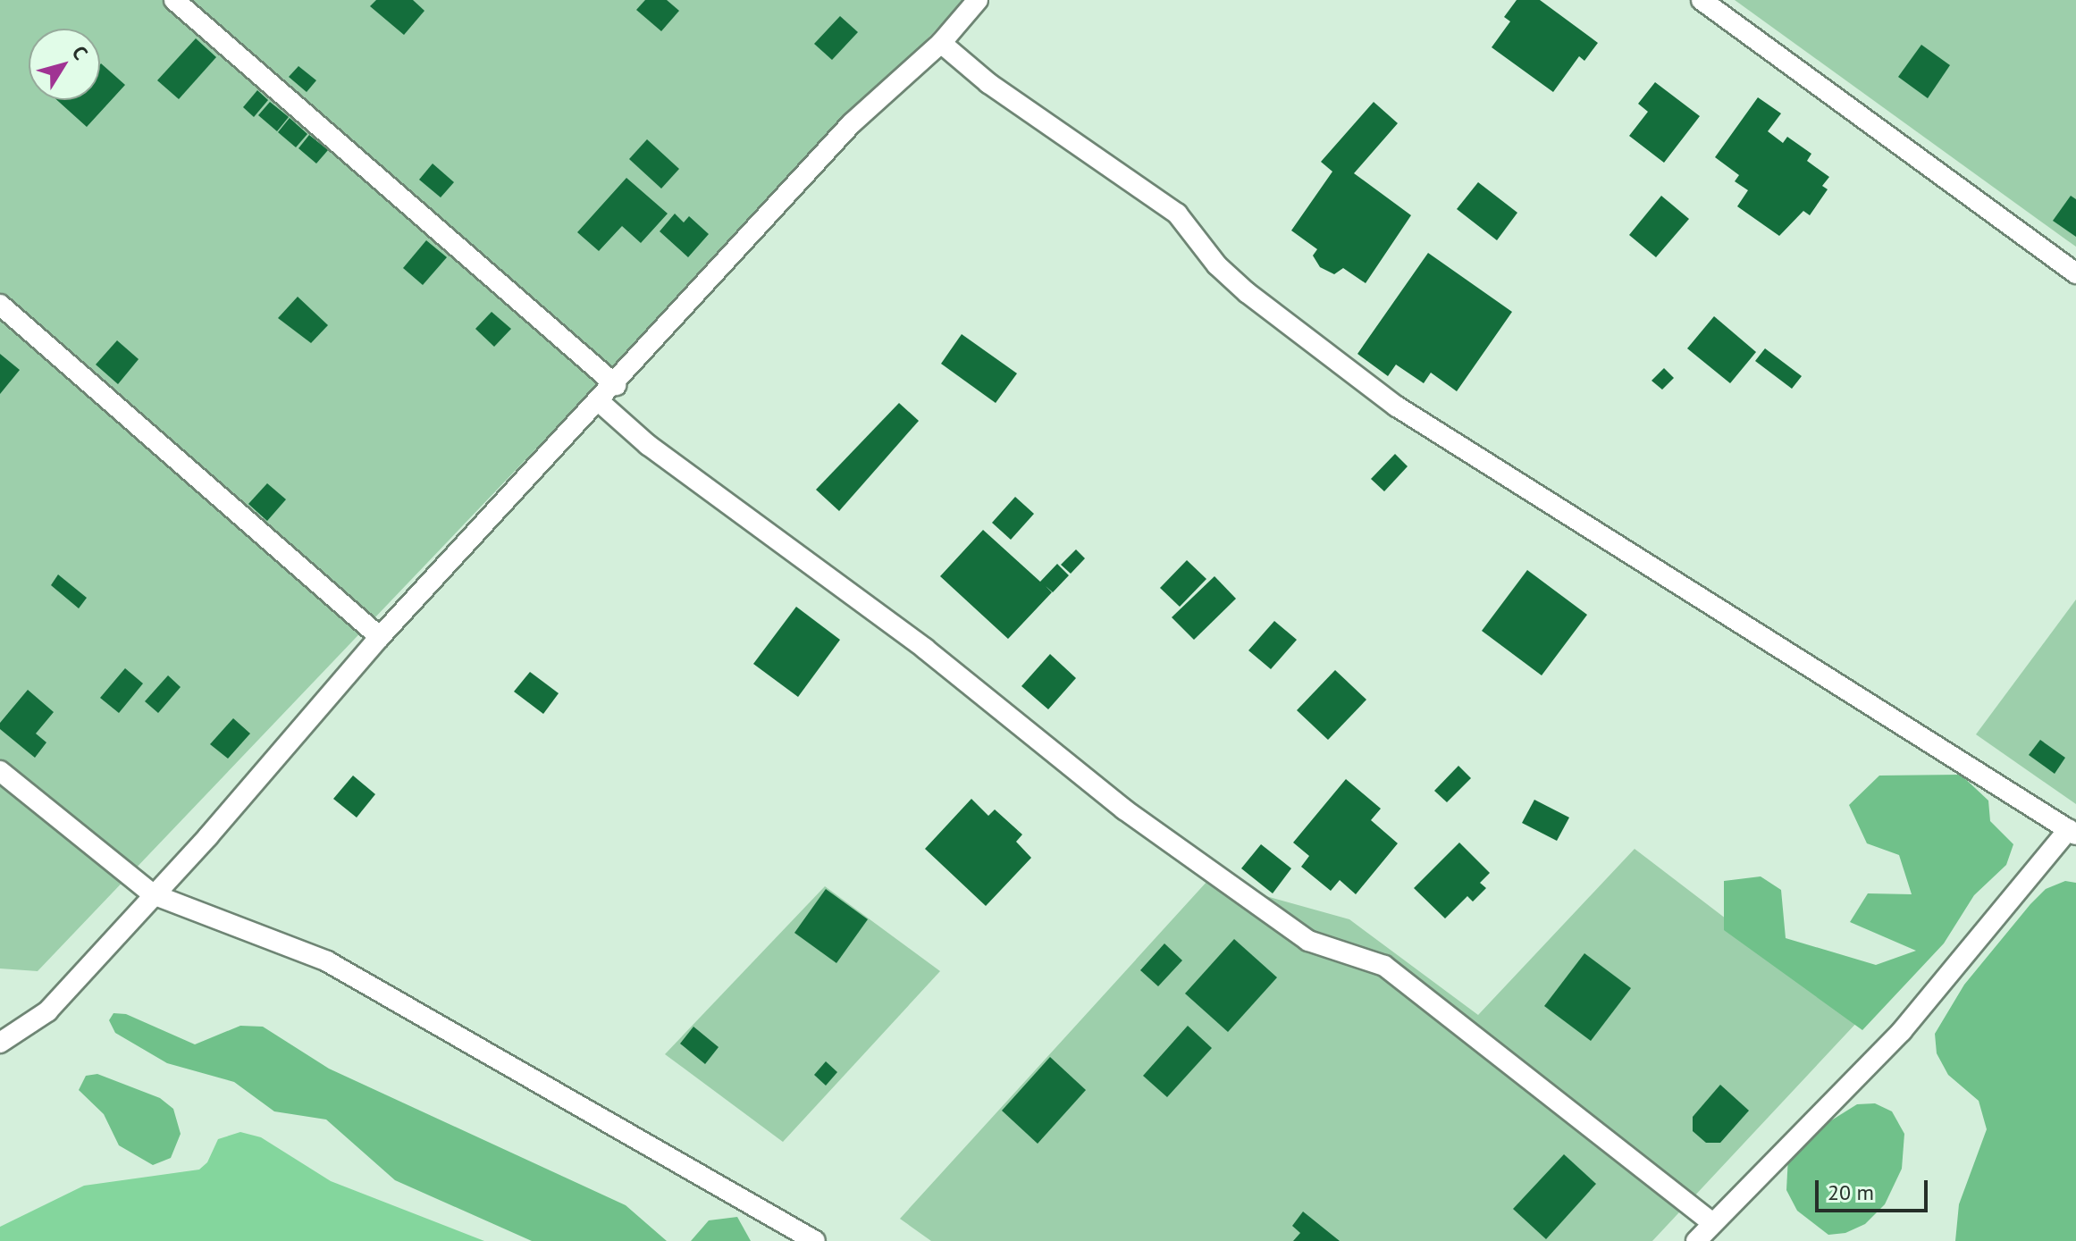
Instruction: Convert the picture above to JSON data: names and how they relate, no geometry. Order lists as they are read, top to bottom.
{
  "scale_bar": "20 m",
  "north": "top right"
}
